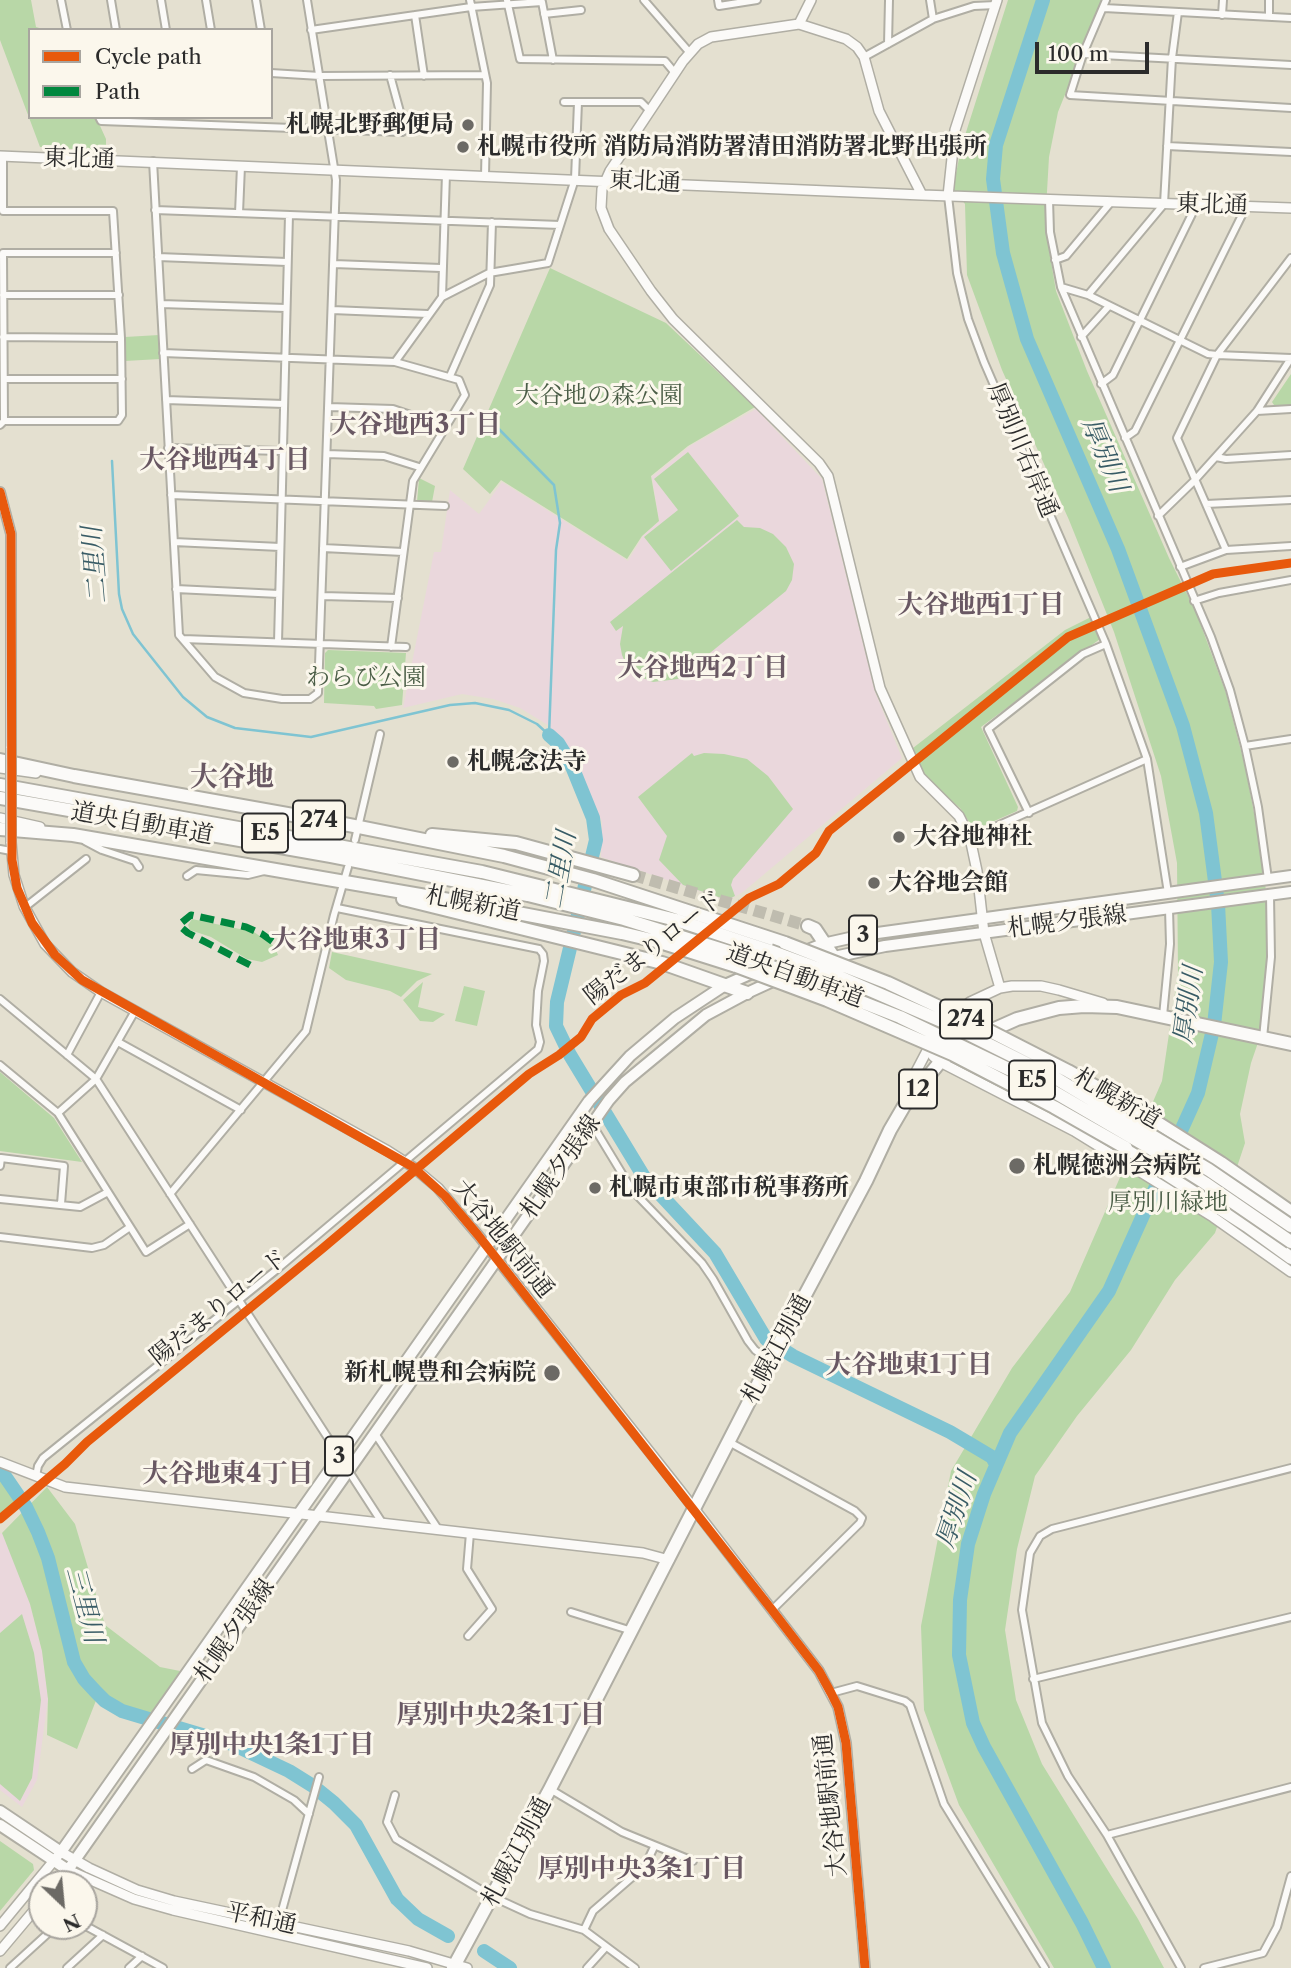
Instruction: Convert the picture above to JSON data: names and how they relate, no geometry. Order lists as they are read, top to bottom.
{
  "streets": {
    "highway": [
      "274",
      "道央自動車道",
      "E5",
      "札幌新道",
      "12",
      "札幌江別通"
    ],
    "main road": ["札幌夕張線", "3"],
    "street": [
      "東北通",
      "厚別川右岸通",
      "大谷地駅前通",
      "平和通"
    ],
    "cycle path": ["陽だまりロード"]
  },
  "crossings": [
    ["東北通", "厚別川右岸通"],
    ["厚別川右岸通", "札幌夕張線"],
    ["274", "札幌新道"],
    ["札幌夕張線", "大谷地駅前通"],
    ["札幌夕張線", "平和通"],
    ["大谷地駅前通", "札幌江別通"],
    ["札幌江別通", "平和通"]
  ],
  "districts": [
    "大谷地西3丁目",
    "大谷地西4丁目",
    "大谷地西1丁目",
    "大谷地西2丁目",
    "大谷地",
    "大谷地東3丁目",
    "大谷地東1丁目",
    "大谷地東4丁目",
    "厚別中央2条1丁目",
    "厚別中央1条1丁目",
    "厚別中央3条1丁目"
  ],
  "water": ["厚別川", "二里川", "三里川"],
  "parks": ["大谷地の森公園", "わらび公園", "厚別川緑地"],
  "places": [
    "札幌北野郵便局",
    "札幌市役所 消防局消防署清田消防署北野出張所",
    "札幌念法寺",
    "大谷地神社",
    "大谷地会館",
    "札幌徳洲会病院",
    "札幌市東部市税事務所",
    "新札幌豊和会病院"
  ],
  "legend": ["Cycle path", "Path"],
  "scale_bar": "100 m",
  "north": "bottom right"
}
